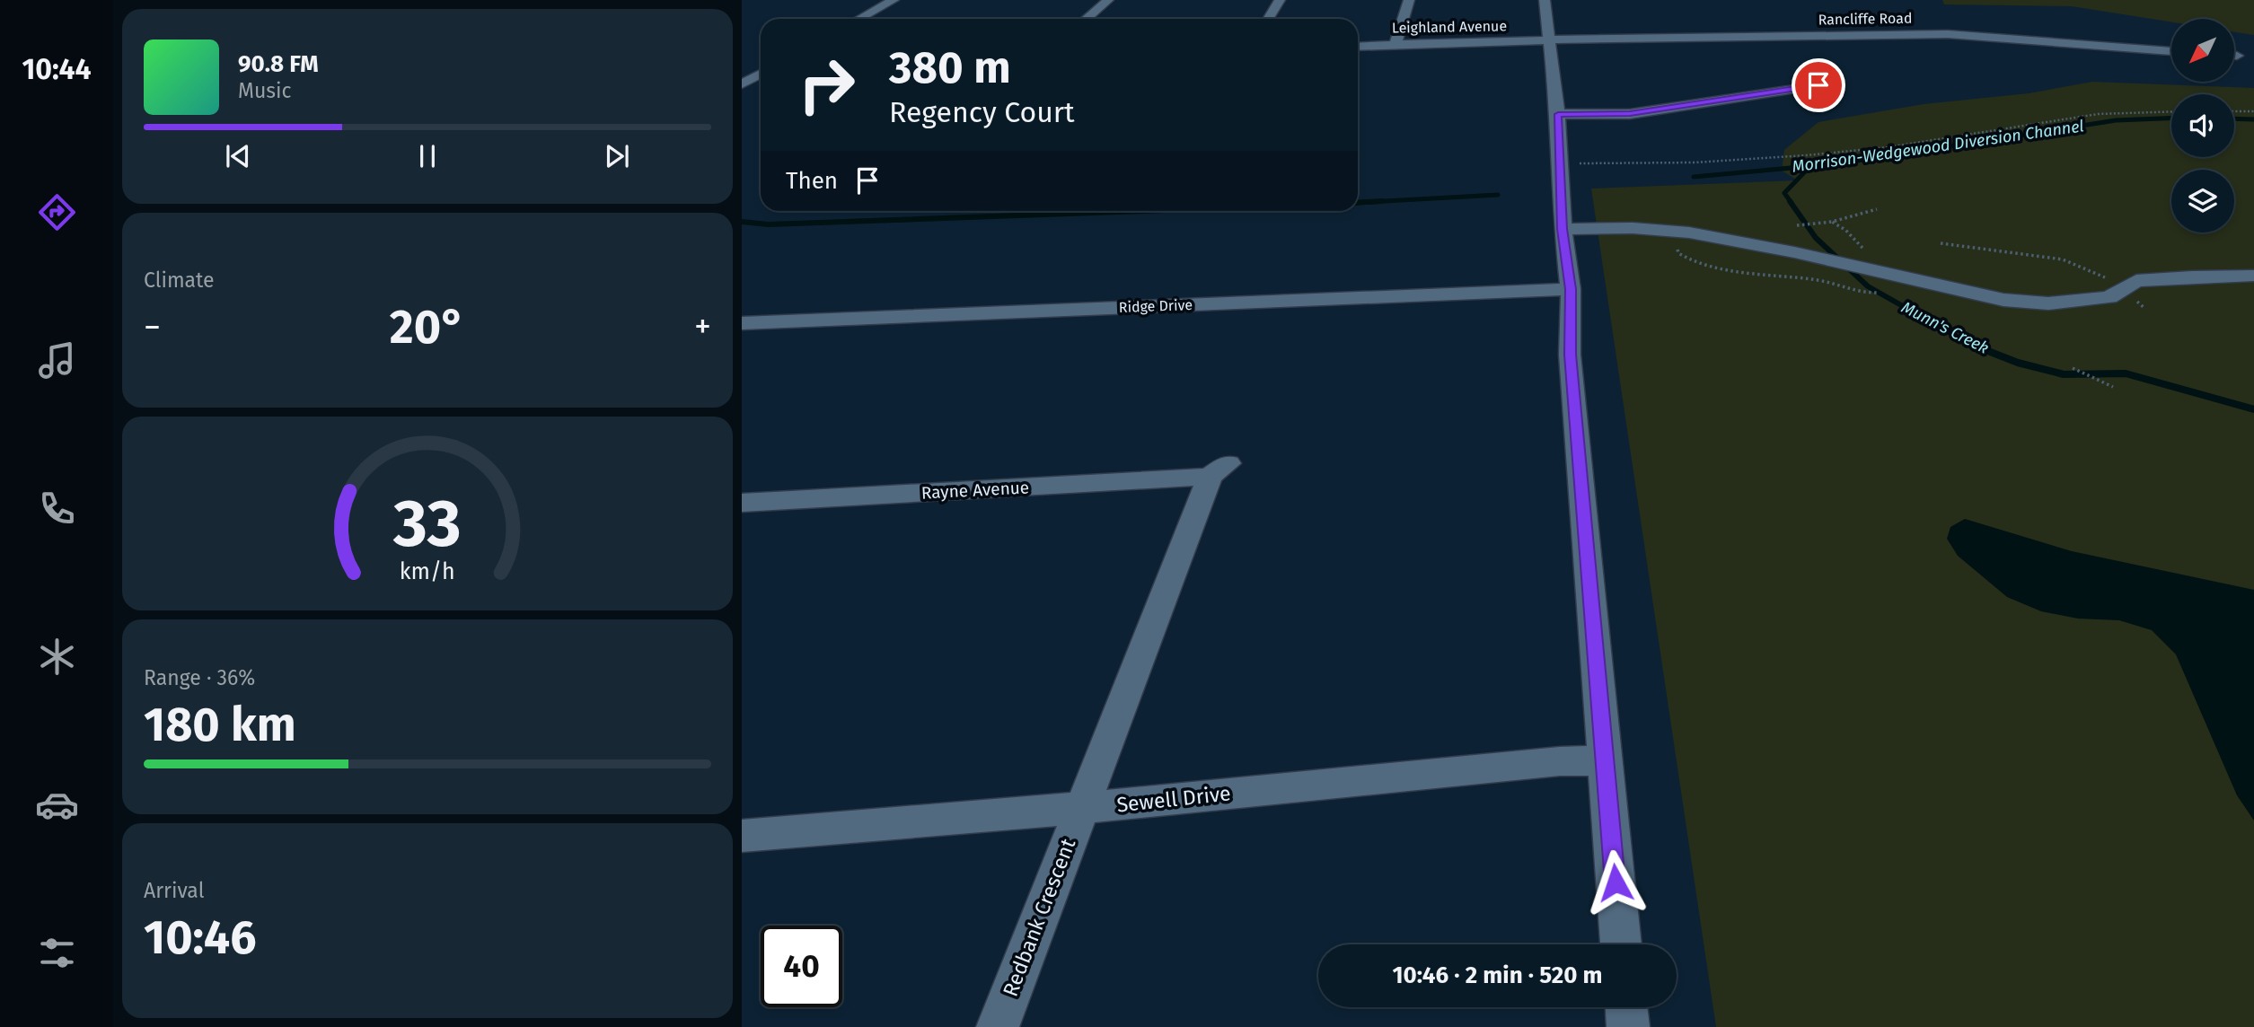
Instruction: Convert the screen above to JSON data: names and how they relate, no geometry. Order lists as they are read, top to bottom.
{
  "streets": {
    "street": [
      "Rancliffe Road",
      "Leighland Avenue",
      "Ridge Drive",
      "Rayne Avenue",
      "Sewell Drive",
      "Redbank Crescent"
    ]
  },
  "crossings": [
    ["Rancliffe Road", "Leighland Avenue"],
    ["Rayne Avenue", "Sewell Drive"],
    ["Rayne Avenue", "Redbank Crescent"],
    ["Sewell Drive", "Redbank Crescent"]
  ],
  "water": ["Morrison-Wedgewood Diversion Channel", "Munn's Creek"],
  "north": "bottom left",
  "page": {
    "tabs": "10:44",
    "turn": ["380 m", "Regency Court"],
    "song": ["90.8 FM", "Music"],
    "then": "Then",
    "tile": [
      "Climate",
      ["Range · 36%", "180 km"],
      ["Arrival", "10:46"]
    ],
    "heat": ["−", "20°", "+"],
    "limit": "40",
    "trip": "10:46 · 2 min · 520 m",
    "gauge": ["33", "km/h"]
  }
}
